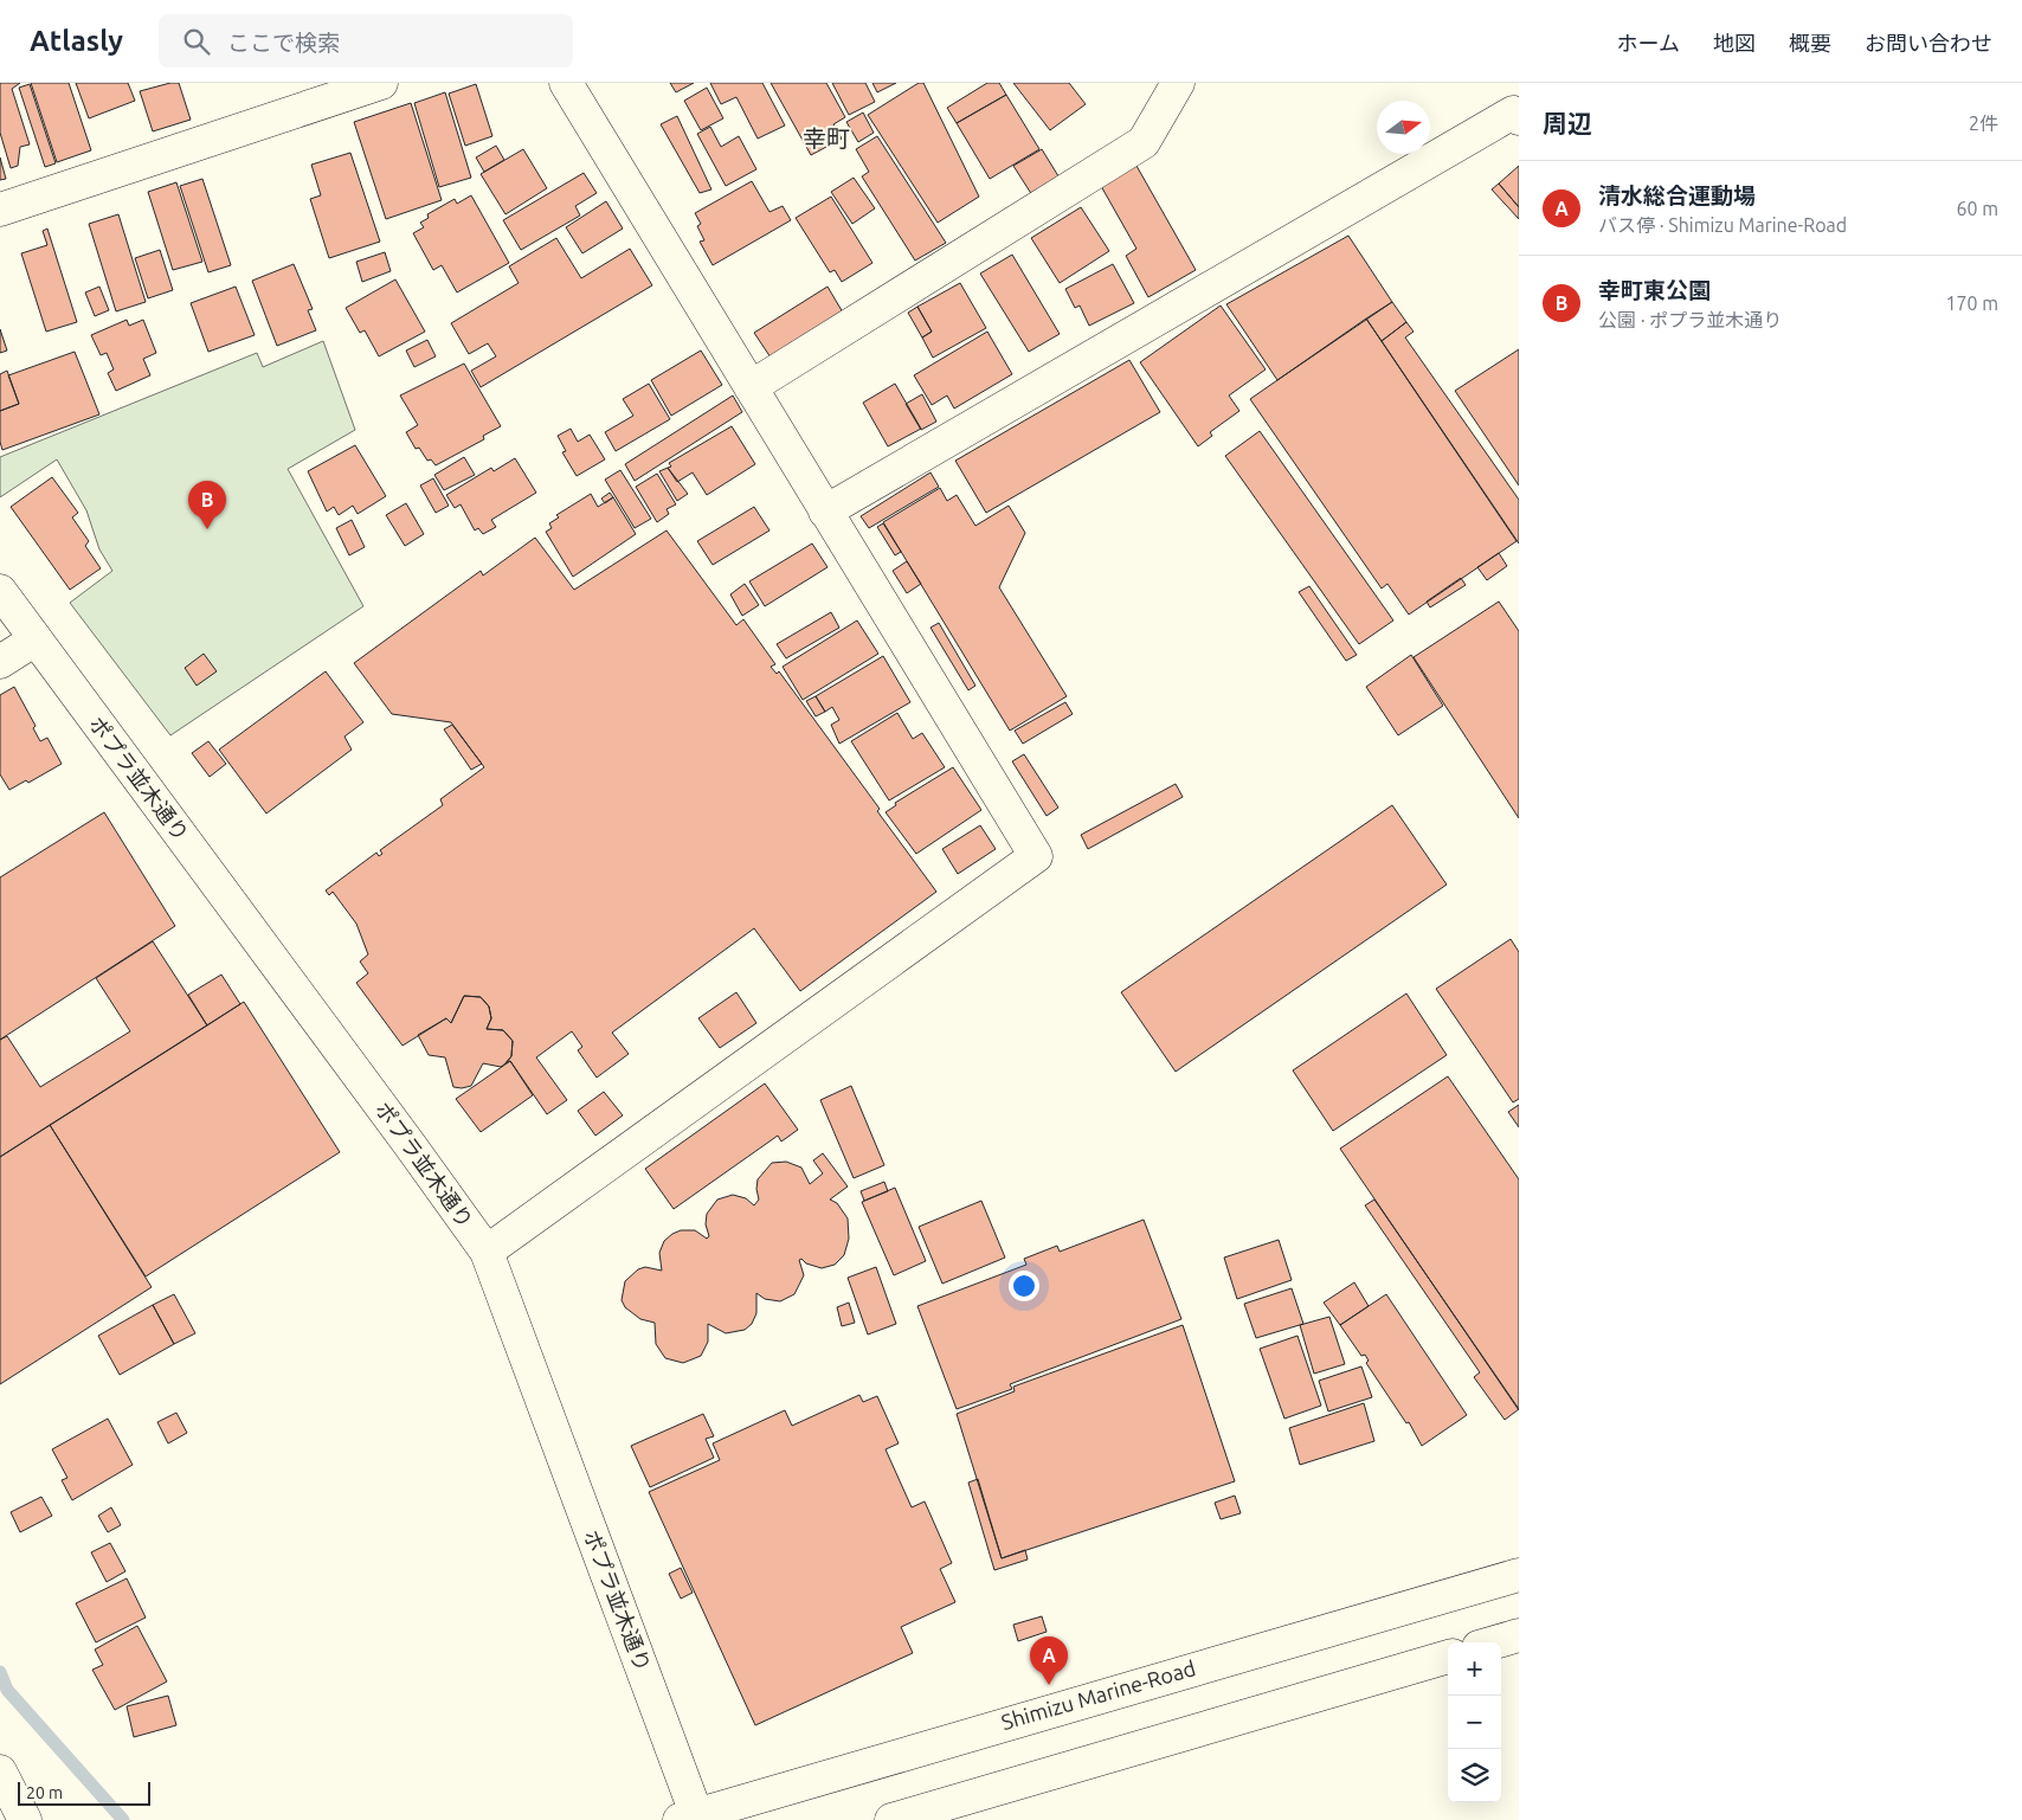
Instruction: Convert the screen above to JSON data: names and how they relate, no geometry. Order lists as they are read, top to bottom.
{
  "streets": {
    "main road": ["ポプラ並木通り", "Shimizu Marine-Road"]
  },
  "crossings": [
    ["ポプラ並木通り", "Shimizu Marine-Road"]
  ],
  "districts": ["幸町"],
  "scale_bar": "20 m",
  "north": "right",
  "page": {
    "header": "Atlasly",
    "search": "ここで検索",
    "nav": [
      "ホーム",
      "地図",
      "概要",
      "お問い合わせ"
    ],
    "heading": ["周辺", "2件"],
    "list": [
      {
        "mark": "A",
        "name": "清水総合運動場",
        "note": "バス停 · Shimizu Marine-Road",
        "value": "60 m"
      },
      {
        "mark": "B",
        "name": "幸町東公園",
        "note": "公園 · ポプラ並木通り",
        "value": "170 m"
      }
    ],
    "pins": ["B", "A"],
    "map_buttons": ["+", "−"],
    "scale": "20 m"
  }
}
